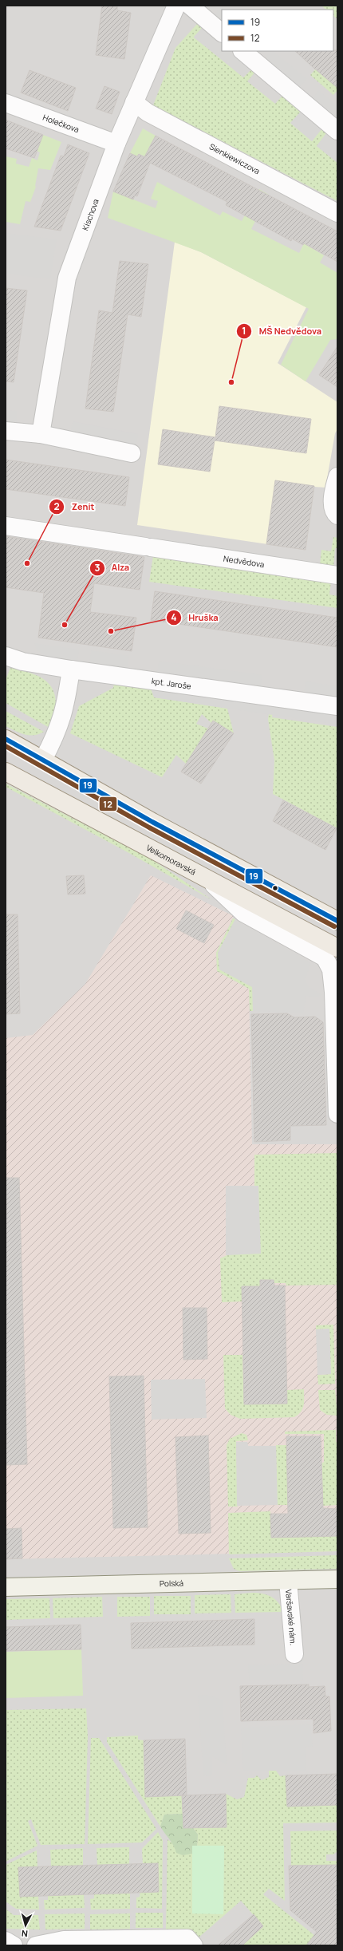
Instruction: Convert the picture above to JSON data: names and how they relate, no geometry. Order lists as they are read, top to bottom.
{
  "streets": {
    "main road": ["Velkomoravská"],
    "street": [
      "Holečkova",
      "Sienkiewiczova",
      "Kischova",
      "Nedvědova",
      "kpt. Jaroše",
      "Polská",
      "Varšavské nám."
    ]
  },
  "crossings": [
    ["Holečkova", "Kischova"],
    ["Sienkiewiczova", "Kischova"],
    ["Polská", "Varšavské nám."]
  ],
  "places": [
    "MŠ Nedvědova",
    "Zenit",
    "Alza",
    "Hruška"
  ],
  "lines": ["transit line 19", "transit line 12"],
  "legend": ["19", "12"],
  "north": "bottom"
}
